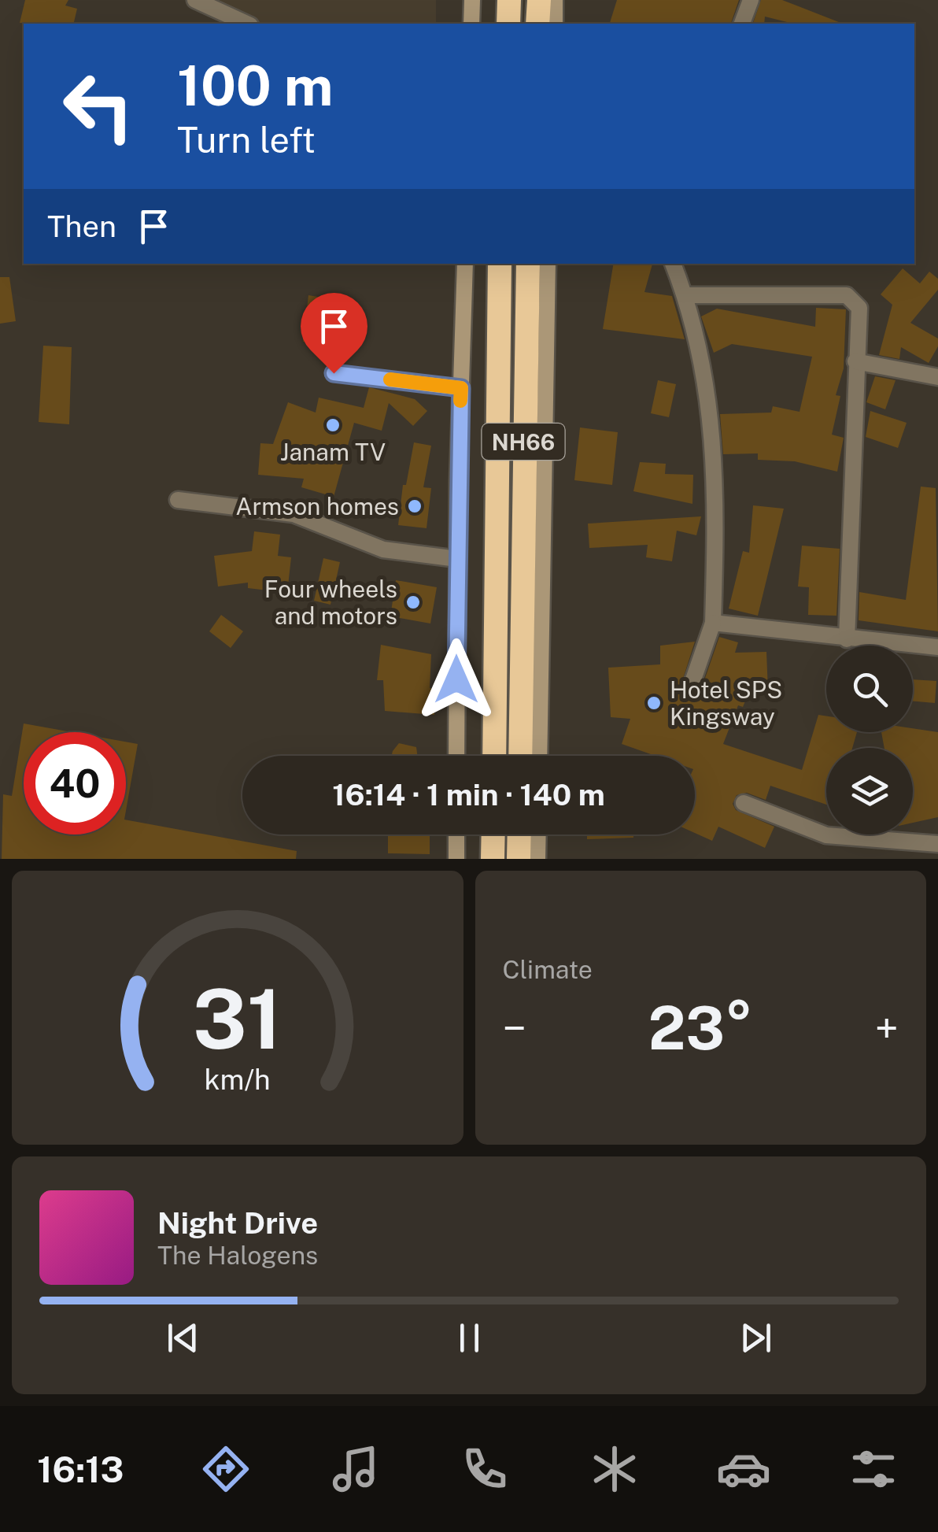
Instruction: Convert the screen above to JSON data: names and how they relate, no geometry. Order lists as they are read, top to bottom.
{
  "streets": {
    "highway": ["NH66"]
  },
  "places": [
    "Janam TV",
    "Armson homes",
    "Four wheels and motors",
    "Hotel SPS Kingsway"
  ],
  "page": {
    "turn": ["100 m", "Turn left"],
    "then": "Then",
    "limit": "40",
    "trip": "16:14 · 1 min · 140 m",
    "tile": "Climate",
    "heat": ["−", "23°", "+"],
    "song": ["Night Drive", "The Halogens"],
    "tabs": "16:13",
    "gauge": ["31", "km/h"]
  }
}
